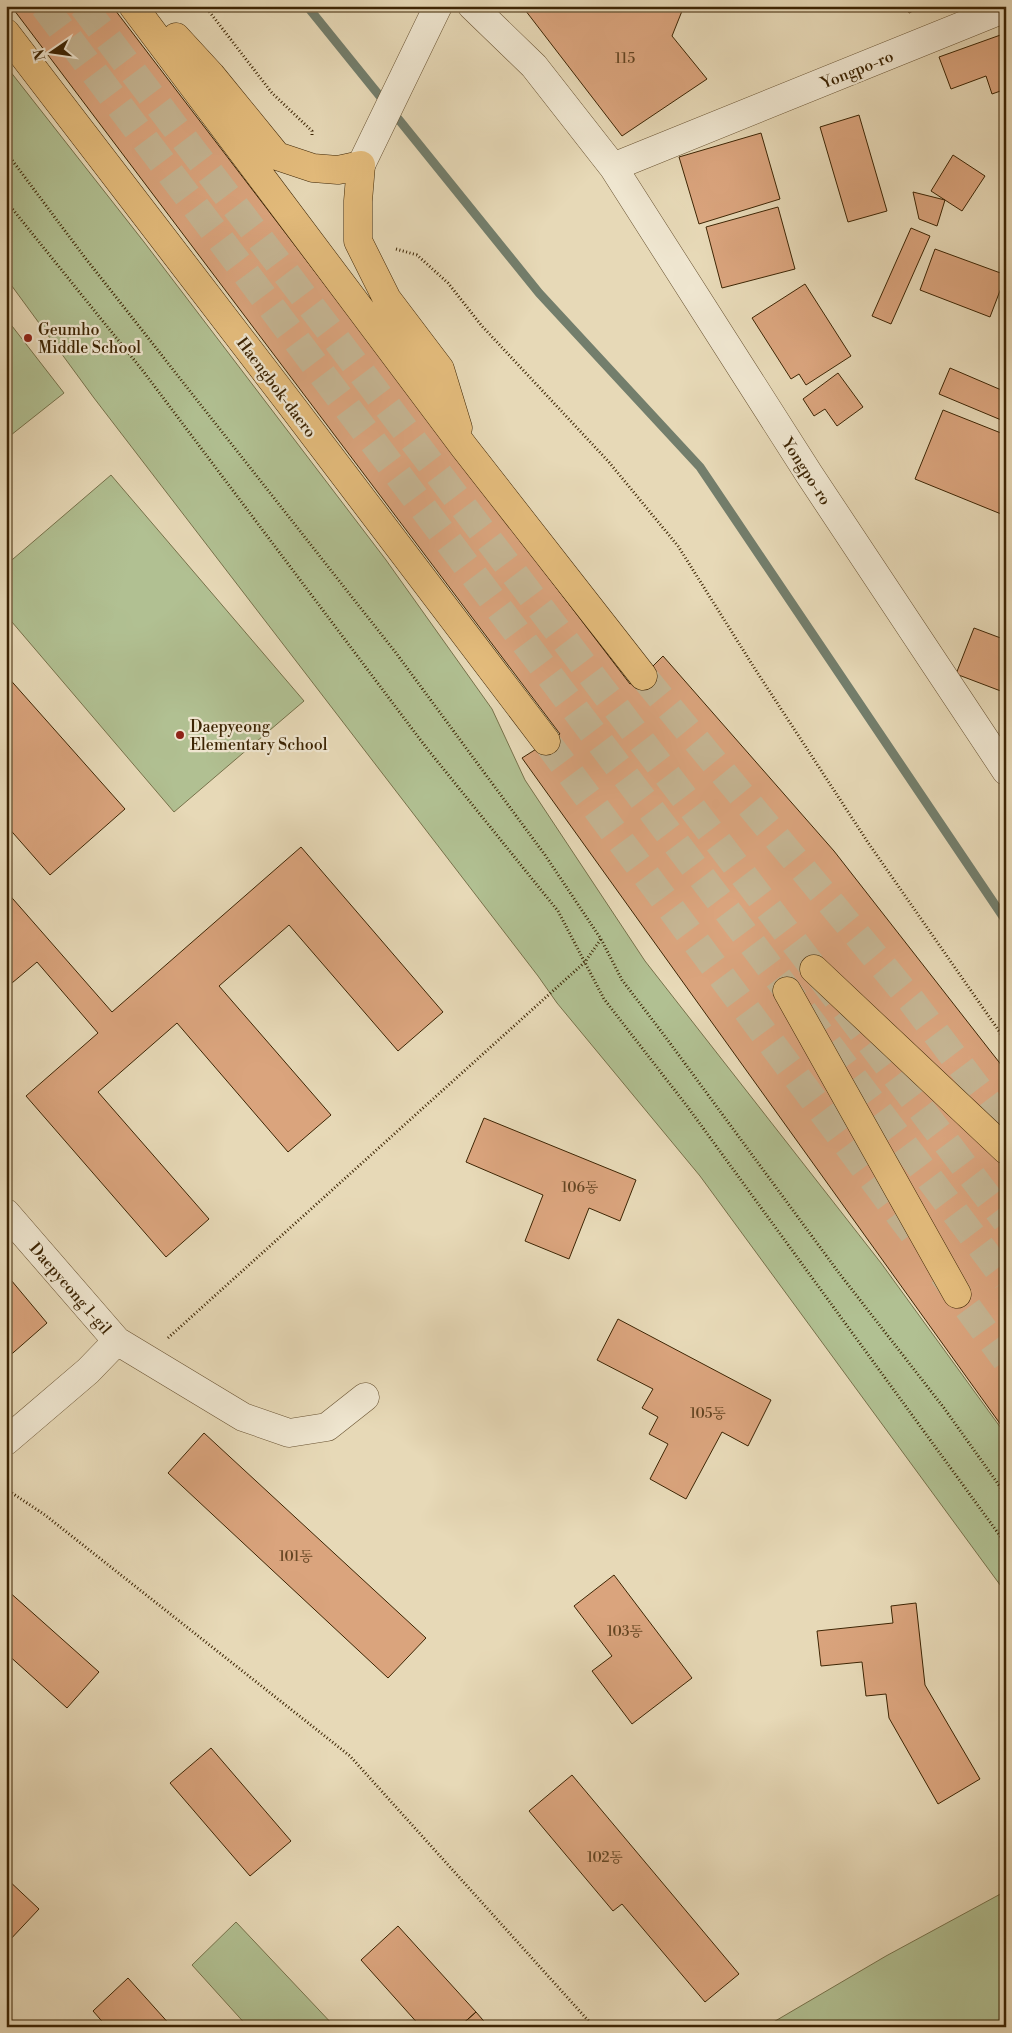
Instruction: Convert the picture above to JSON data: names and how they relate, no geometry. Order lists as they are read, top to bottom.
{
  "streets": {
    "highway": ["Haengbok-daero"],
    "street": ["Yongpo-ro", "Daepyeong 1-gil"]
  },
  "places": ["Geumho Middle School", "Daepyeong Elementary School"],
  "house_numbers": [
    "115",
    "106동",
    "105동",
    "101동",
    "103동",
    "102동"
  ],
  "north": "left"
}
